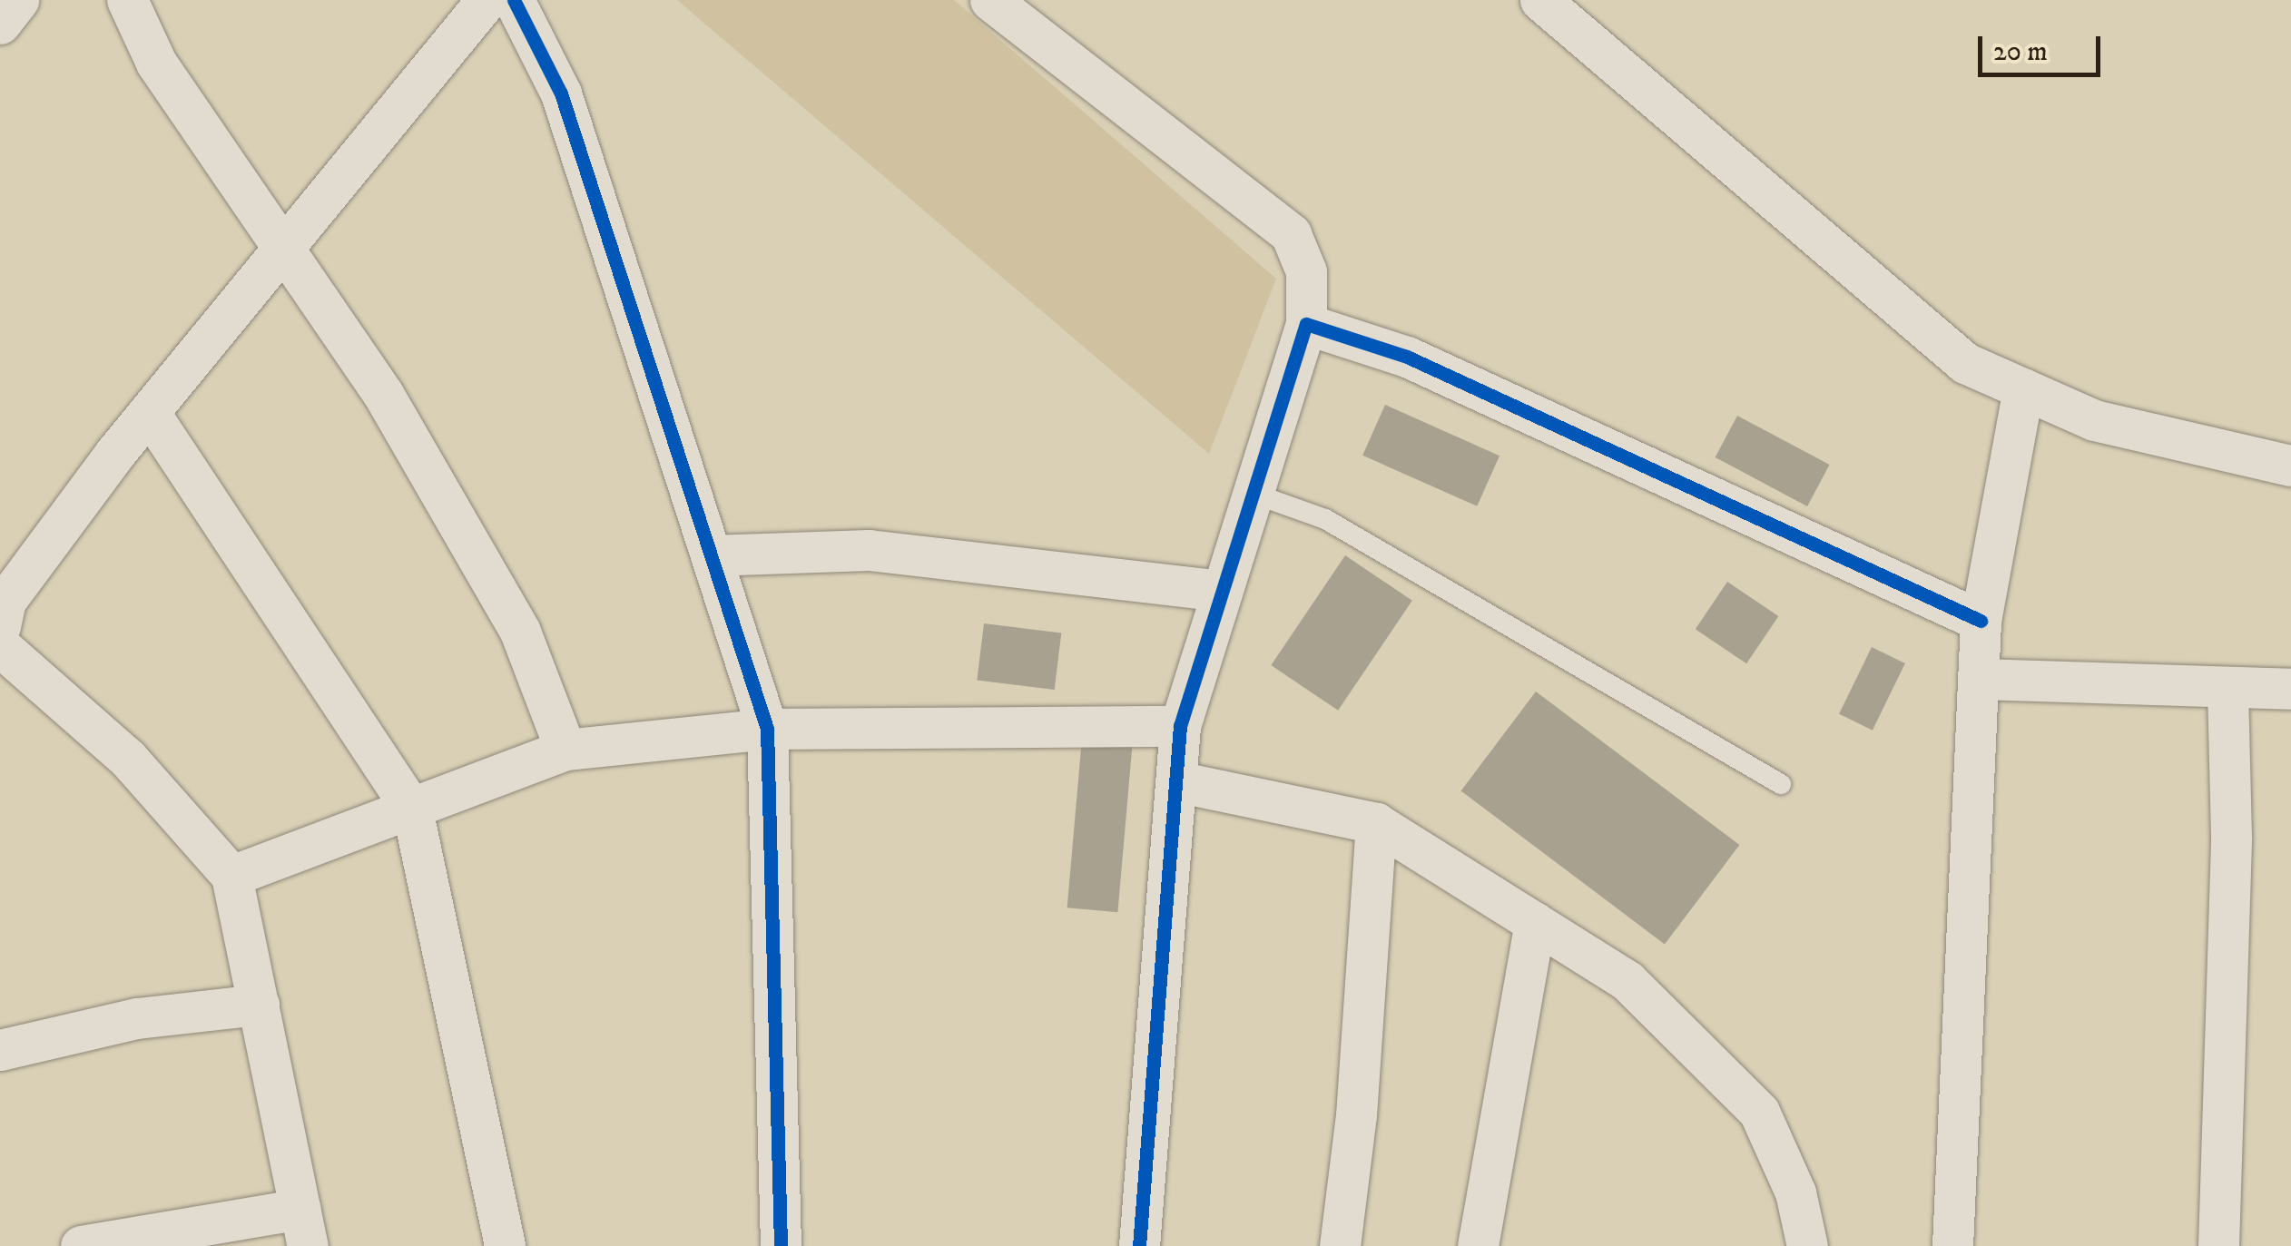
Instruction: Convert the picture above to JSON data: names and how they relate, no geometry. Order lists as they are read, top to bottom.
{
  "scale_bar": "20 m"
}
